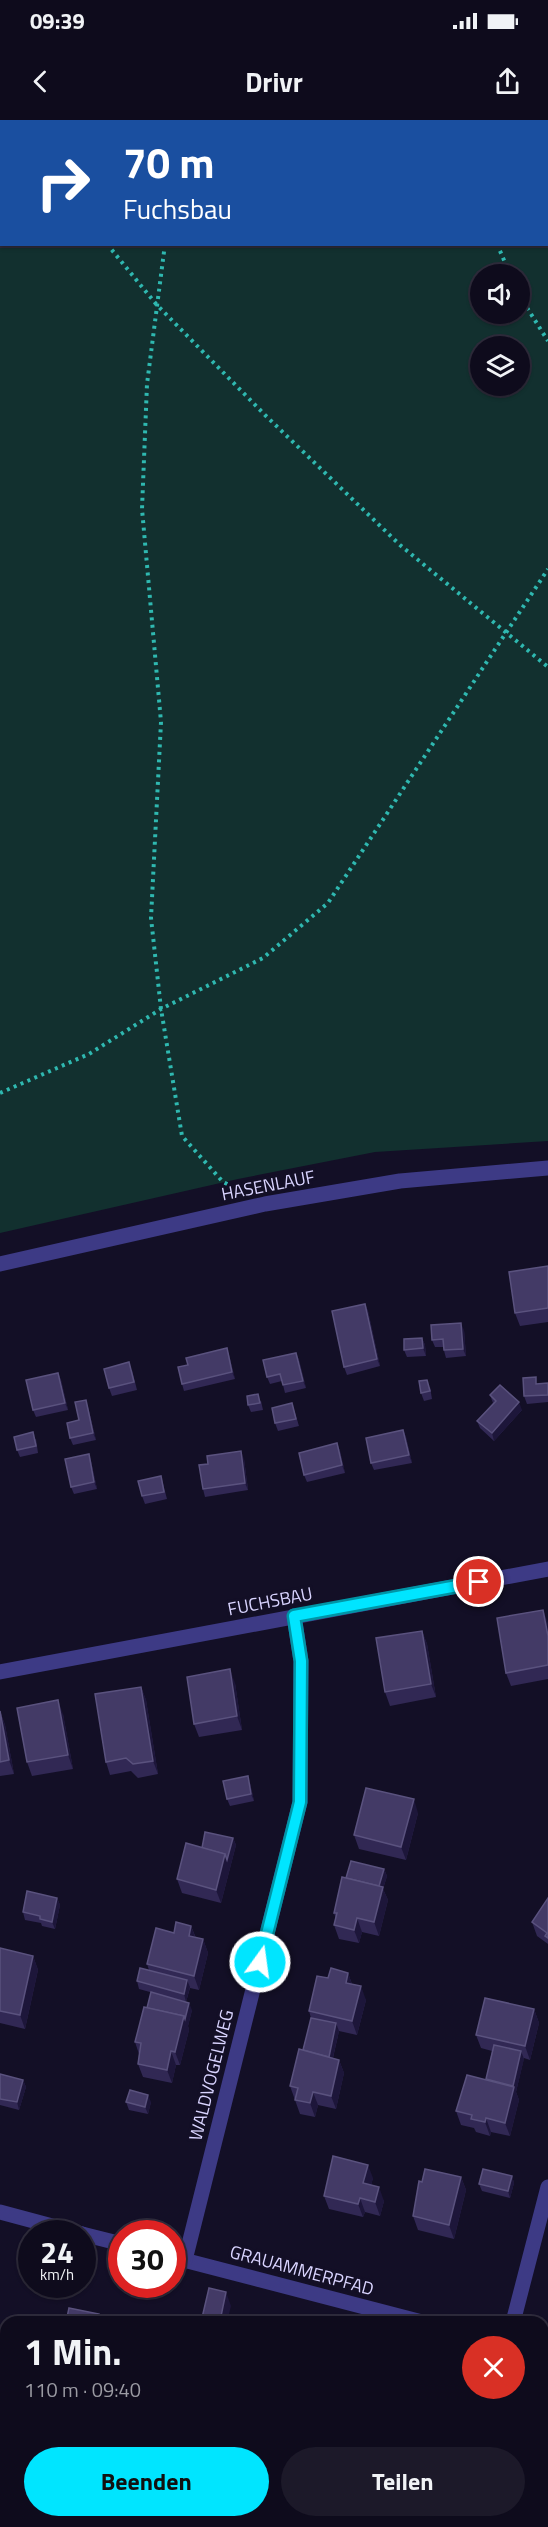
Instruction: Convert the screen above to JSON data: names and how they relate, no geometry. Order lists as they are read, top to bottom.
{
  "streets": {
    "street": [
      "HASENLAUF",
      "FUCHSBAU",
      "WALDVOGELWEG",
      "GRAUAMMERPFAD"
    ]
  },
  "crossings": [
    ["FUCHSBAU", "WALDVOGELWEG"]
  ],
  "page": {
    "status": "09:39",
    "header": "Drivr",
    "turn": ["70 m", "Fuchsbau"],
    "speed": "24 km/h",
    "limit": "30",
    "heading": ["1 Min.", "110 m · 09:40"],
    "buttons": ["Beenden", "Teilen"]
  }
}
